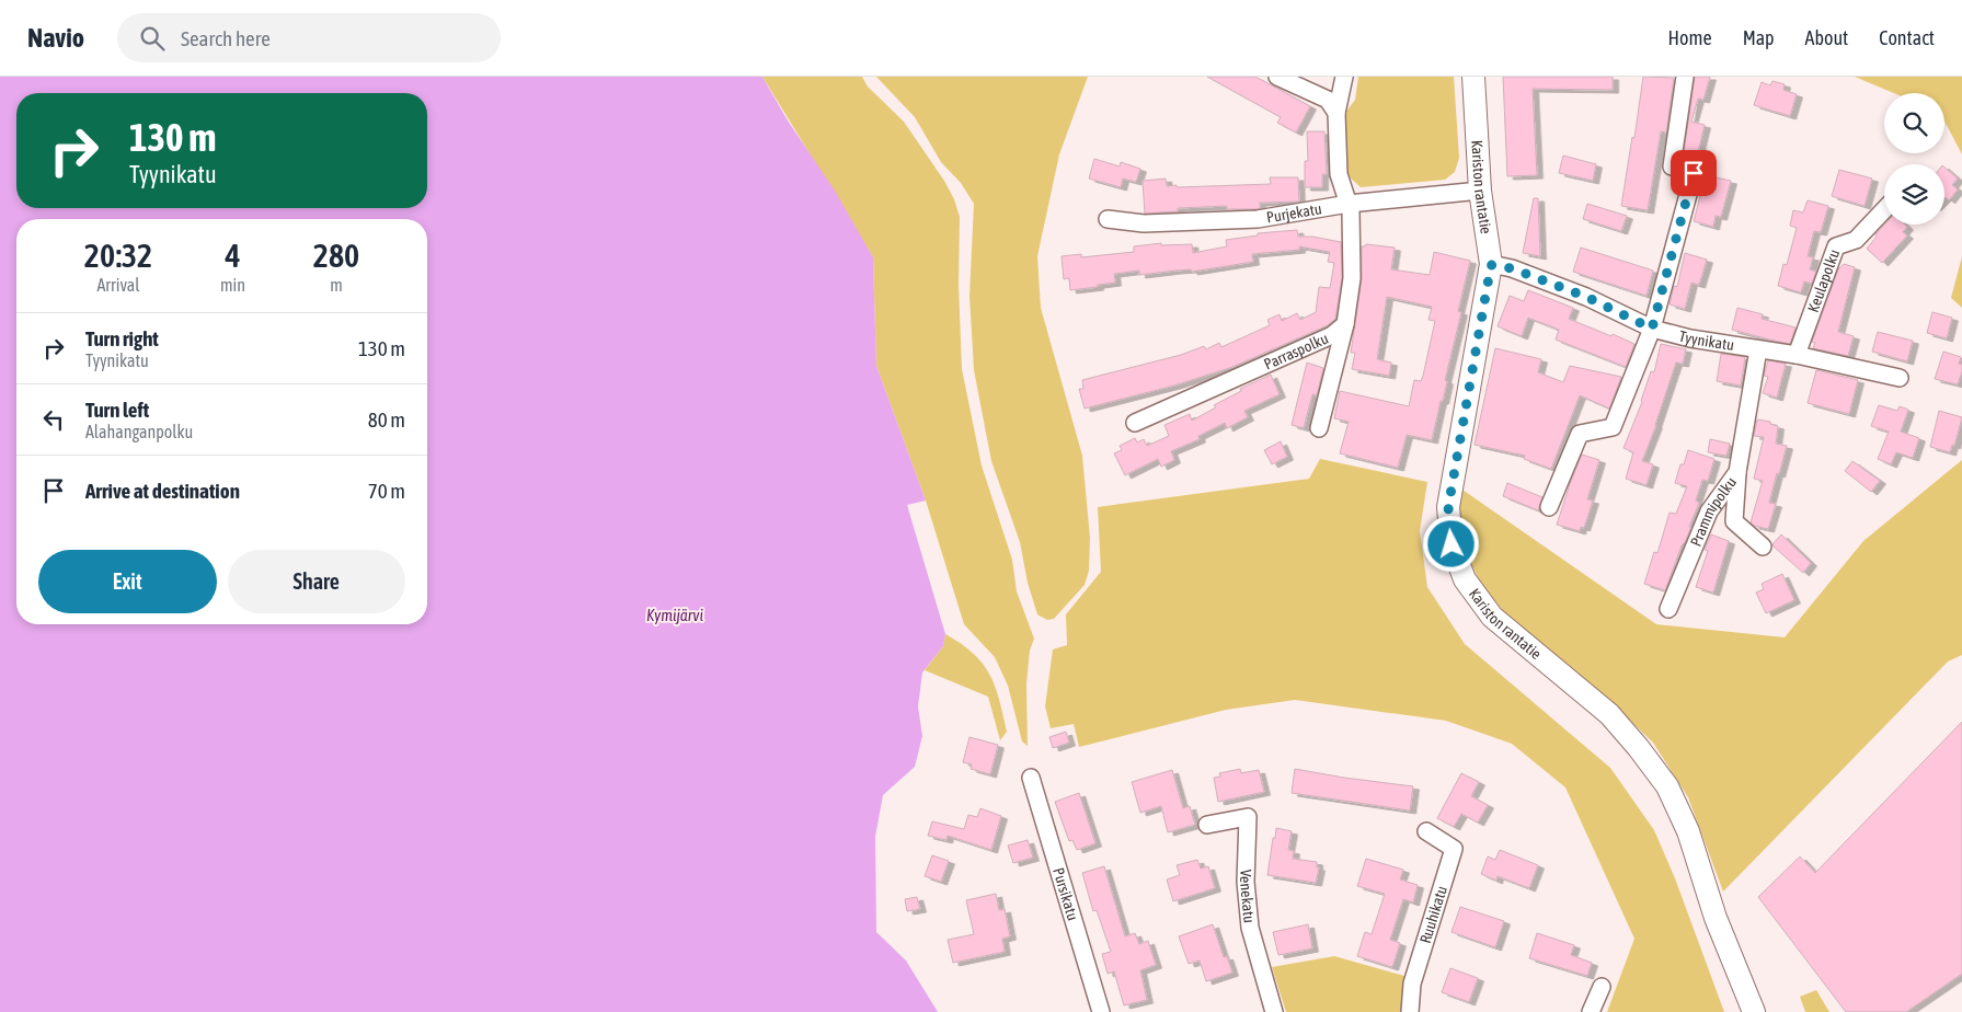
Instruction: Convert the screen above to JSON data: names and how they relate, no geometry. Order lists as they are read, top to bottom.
{
  "streets": {
    "street": [
      "Kariston rantatie",
      "Purjekatu",
      "Keulapolku",
      "Tyynikatu",
      "Parraspolku",
      "Prammipolku",
      "Pursikatu",
      "Venekatu",
      "Ruuhikatu"
    ]
  },
  "crossings": [
    ["Kariston rantatie", "Purjekatu"],
    ["Kariston rantatie", "Tyynikatu"],
    ["Purjekatu", "Parraspolku"],
    ["Keulapolku", "Tyynikatu"],
    ["Tyynikatu", "Prammipolku"]
  ],
  "water": ["Kymijärvi"],
  "page": {
    "header": "Navio",
    "search": "Search here",
    "nav": [
      "Home",
      "Map",
      "About",
      "Contact"
    ],
    "turn": ["130 m", "Tyynikatu"],
    "eta": [
      "20:32",
      "Arrival",
      "4",
      "min",
      "280",
      "m"
    ],
    "list": [
      {
        "name": "Turn right",
        "note": "Tyynikatu",
        "value": "130 m"
      },
      {
        "name": "Turn left",
        "note": "Alahanganpolku",
        "value": "80 m"
      },
      {
        "name": "Arrive at destination",
        "value": "70 m"
      }
    ],
    "buttons": ["Exit", "Share"]
  }
}
